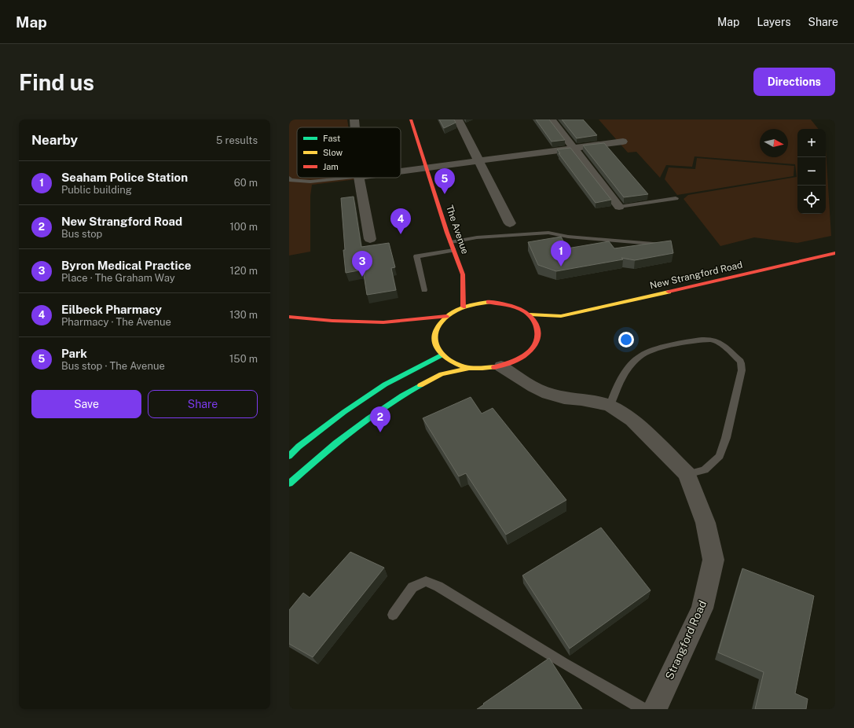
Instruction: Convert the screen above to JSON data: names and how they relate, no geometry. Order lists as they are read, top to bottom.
{
  "streets": {
    "main road": ["The Avenue", "New Strangford Road"],
    "street": ["Strangford Road"]
  },
  "crossings": [
    ["The Avenue", "New Strangford Road"],
    ["The Avenue", "Strangford Road"],
    ["New Strangford Road", "Strangford Road"]
  ],
  "legend": ["Fast", "Slow", "Jam"],
  "north": "right",
  "page": {
    "header": "Map",
    "nav": ["Map", "Layers", "Share"],
    "buttons": [
      "Directions",
      ["Save", "Share"]
    ],
    "title": "Find us",
    "heading": ["Nearby", "5 results"],
    "map_buttons": ["+", "−"],
    "list": [
      {
        "mark": "1",
        "name": "Seaham Police Station",
        "note": "Public building",
        "value": "60 m"
      },
      {
        "mark": "2",
        "name": "New Strangford Road",
        "note": "Bus stop",
        "value": "100 m"
      },
      {
        "mark": "3",
        "name": "Byron Medical Practice",
        "note": "Place · The Graham Way",
        "value": "120 m"
      },
      {
        "mark": "4",
        "name": "Eilbeck Pharmacy",
        "note": "Pharmacy · The Avenue",
        "value": "130 m"
      },
      {
        "mark": "5",
        "name": "Park",
        "note": "Bus stop · The Avenue",
        "value": "150 m"
      }
    ],
    "pins": [
      "5",
      "4",
      "1",
      "3",
      "2"
    ]
  }
}
